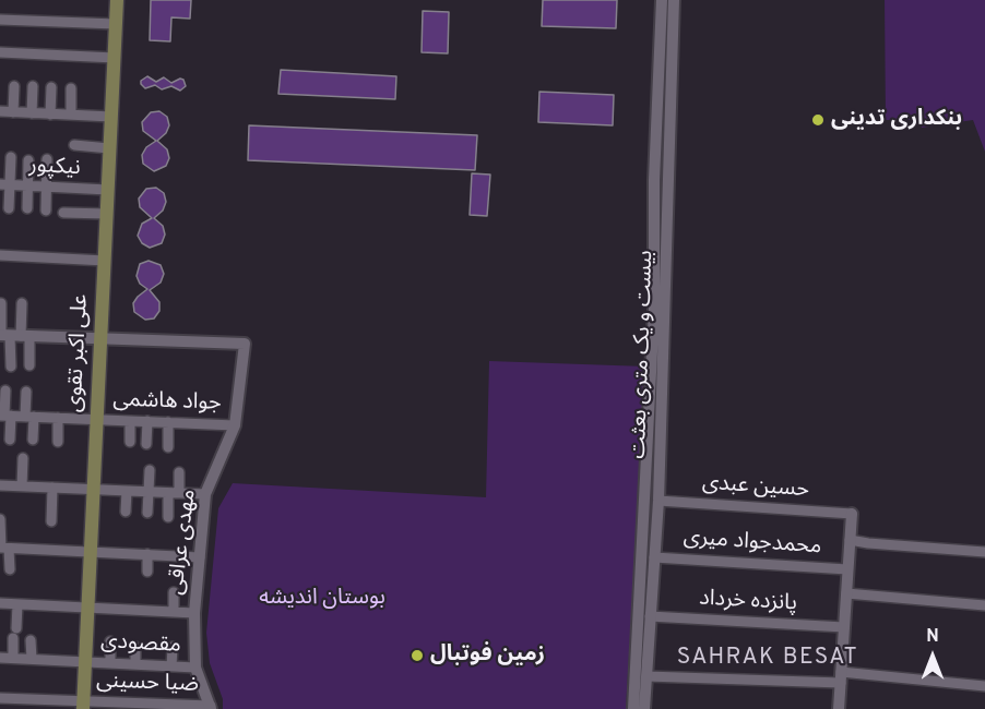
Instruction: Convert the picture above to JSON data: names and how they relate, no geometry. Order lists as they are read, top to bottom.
{
  "streets": {
    "main road": ["علی اکبر تقوی"],
    "street": [
      "نیکپور",
      "بیست و یک متری بعثت",
      "جواد هاشمی",
      "حسین عبدی",
      "مهدی عراقی",
      "محمدجواد میری",
      "پانزده خرداد",
      "مقصودی",
      "ضیا حسینی"
    ]
  },
  "crossings": [
    ["نیکپور", "علی اکبر تقوی"],
    ["علی اکبر تقوی", "جواد هاشمی"],
    ["علی اکبر تقوی", "مهدی عراقی"],
    ["علی اکبر تقوی", "مقصودی"],
    ["علی اکبر تقوی", "ضیا حسینی"],
    ["بیست و یک متری بعثت", "حسین عبدی"],
    ["بیست و یک متری بعثت", "محمدجواد میری"],
    ["بیست و یک متری بعثت", "پانزده خرداد"],
    ["جواد هاشمی", "مهدی عراقی"],
    ["مهدی عراقی", "مقصودی"],
    ["مهدی عراقی", "ضیا حسینی"]
  ],
  "districts": ["SAHRAK BESAT"],
  "parks": ["بوستان اندیشه"],
  "places": ["بنکداری تدینی", "زمین فوتبال"],
  "north": "top"
}
